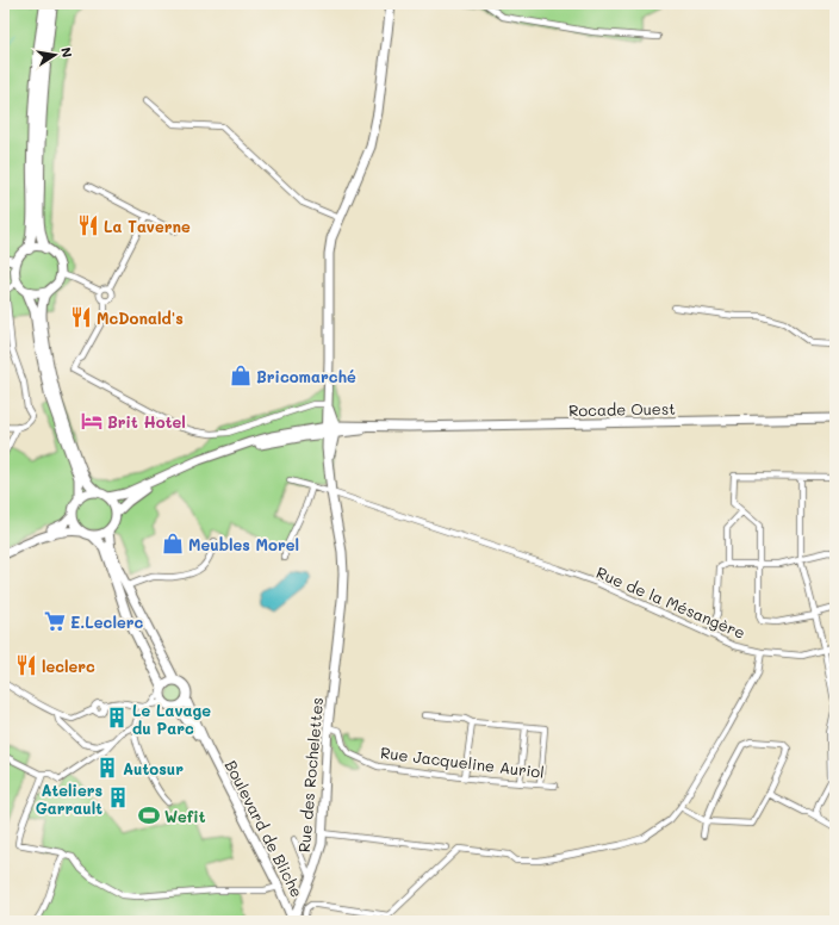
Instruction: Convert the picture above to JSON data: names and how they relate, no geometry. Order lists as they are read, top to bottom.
{
  "streets": {
    "main road": ["Rocade Ouest", "Rue des Rochelettes", "Boulevard de Bliche"],
    "street": ["Rue de la Mésangère", "Rue Jacqueline Auriol"]
  },
  "crossings": [
    ["Rocade Ouest", "Rue des Rochelettes"],
    ["Rue de la Mésangère", "Rue des Rochelettes"],
    ["Rue Jacqueline Auriol", "Rue des Rochelettes"],
    ["Rue des Rochelettes", "Boulevard de Bliche"]
  ],
  "places": {
    "restaurant": ["La Taverne", "McDonald's", "leclerc"],
    "shop": ["Bricomarché", "Meubles Morel"],
    "hotel": ["Brit Hotel"],
    "supermarket": ["E.Leclerc"],
    "building": ["Le Lavage du Parc", "Autosur", "Ateliers Garrault"],
    "sports": ["Wefit"]
  },
  "north": "right"
}
